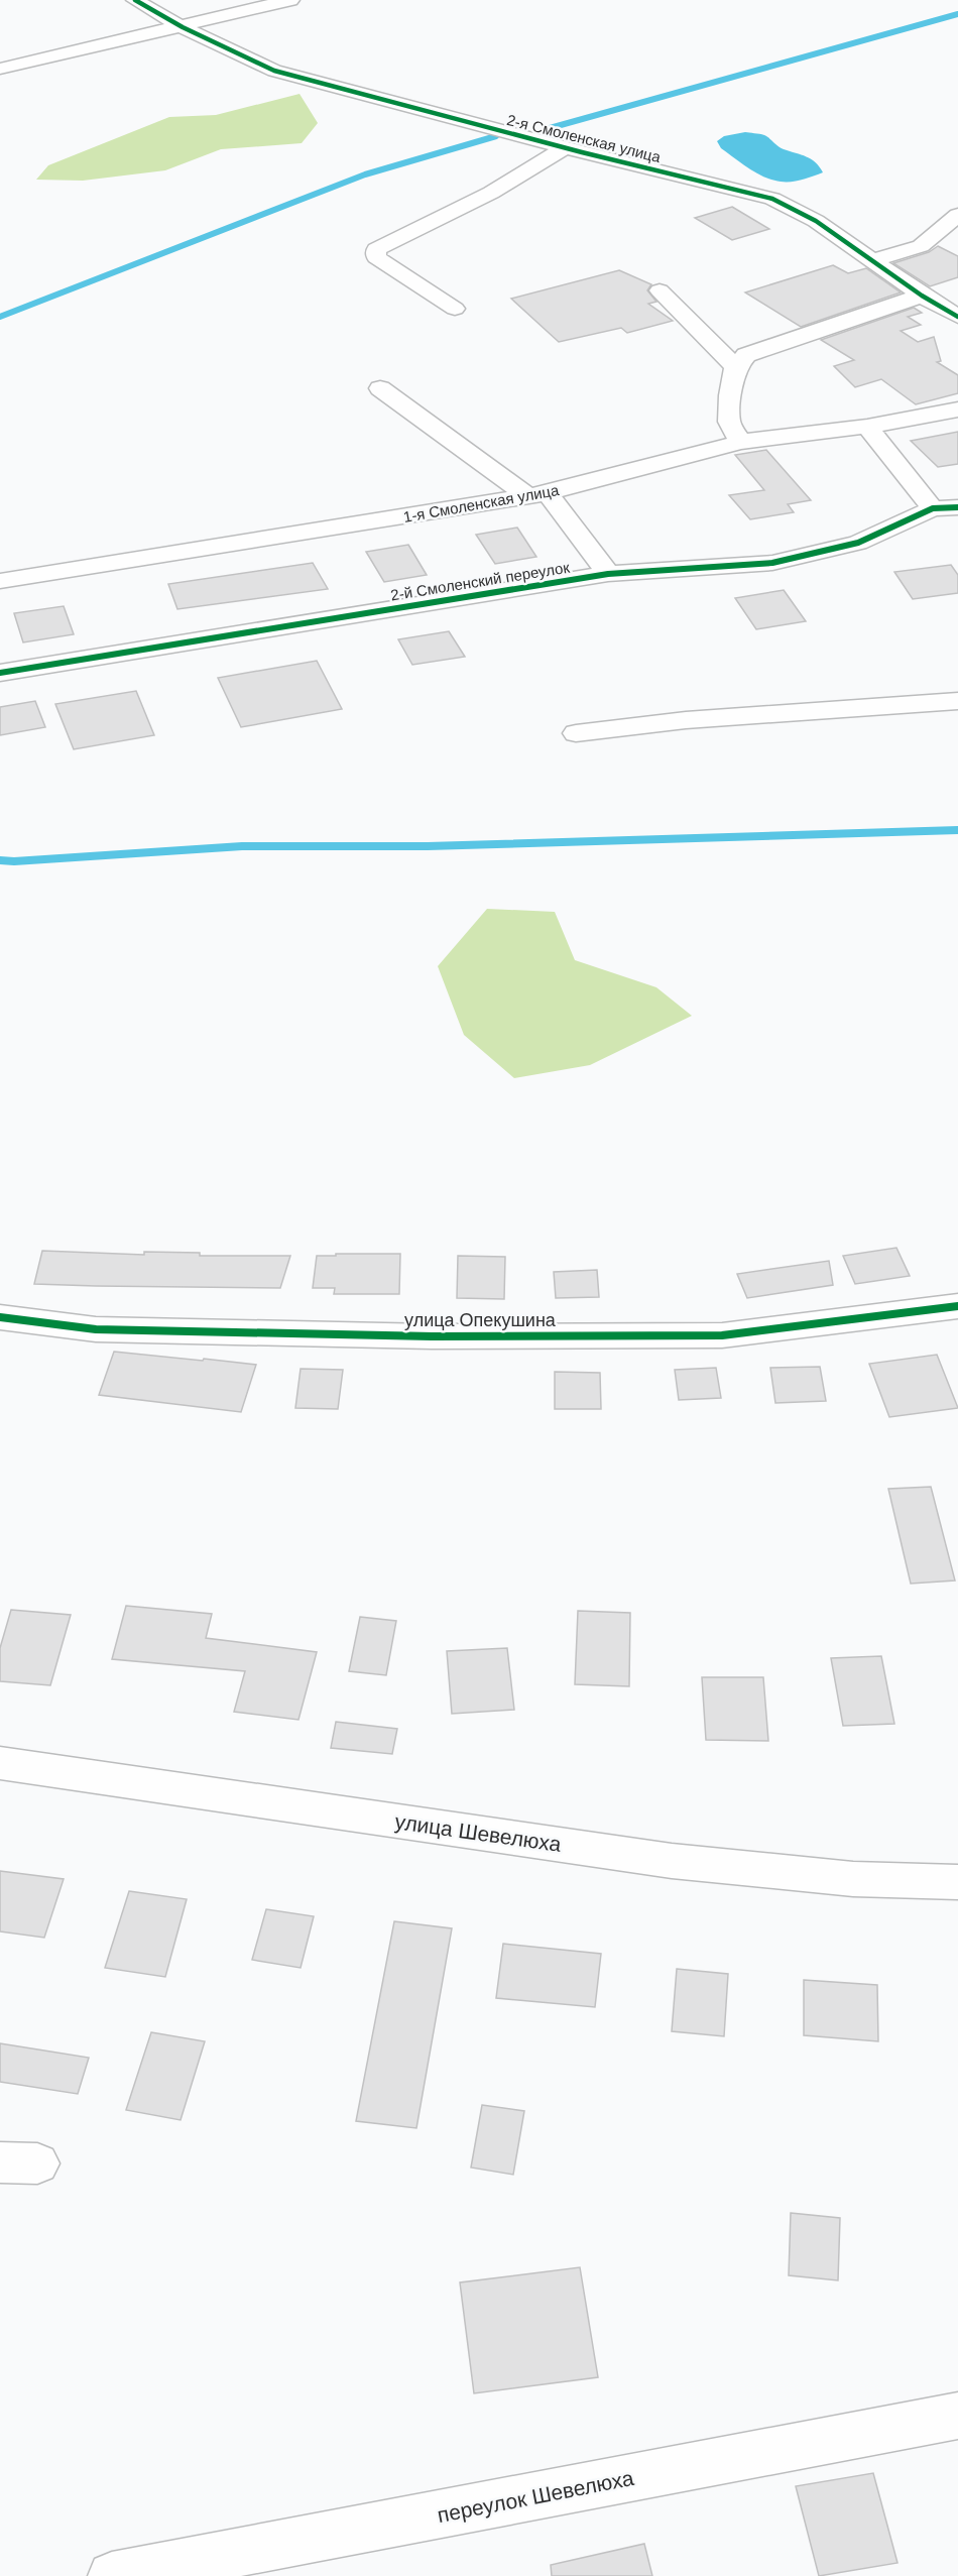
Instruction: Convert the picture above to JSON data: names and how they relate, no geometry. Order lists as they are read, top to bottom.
{
  "streets": {
    "street": [
      "2-я Смоленская улица",
      "1-я Смоленская улица",
      "2-й Смоленский переулок",
      "улица Опекушина",
      "улица Шевелюха",
      "переулок Шевелюха"
    ]
  }
}
